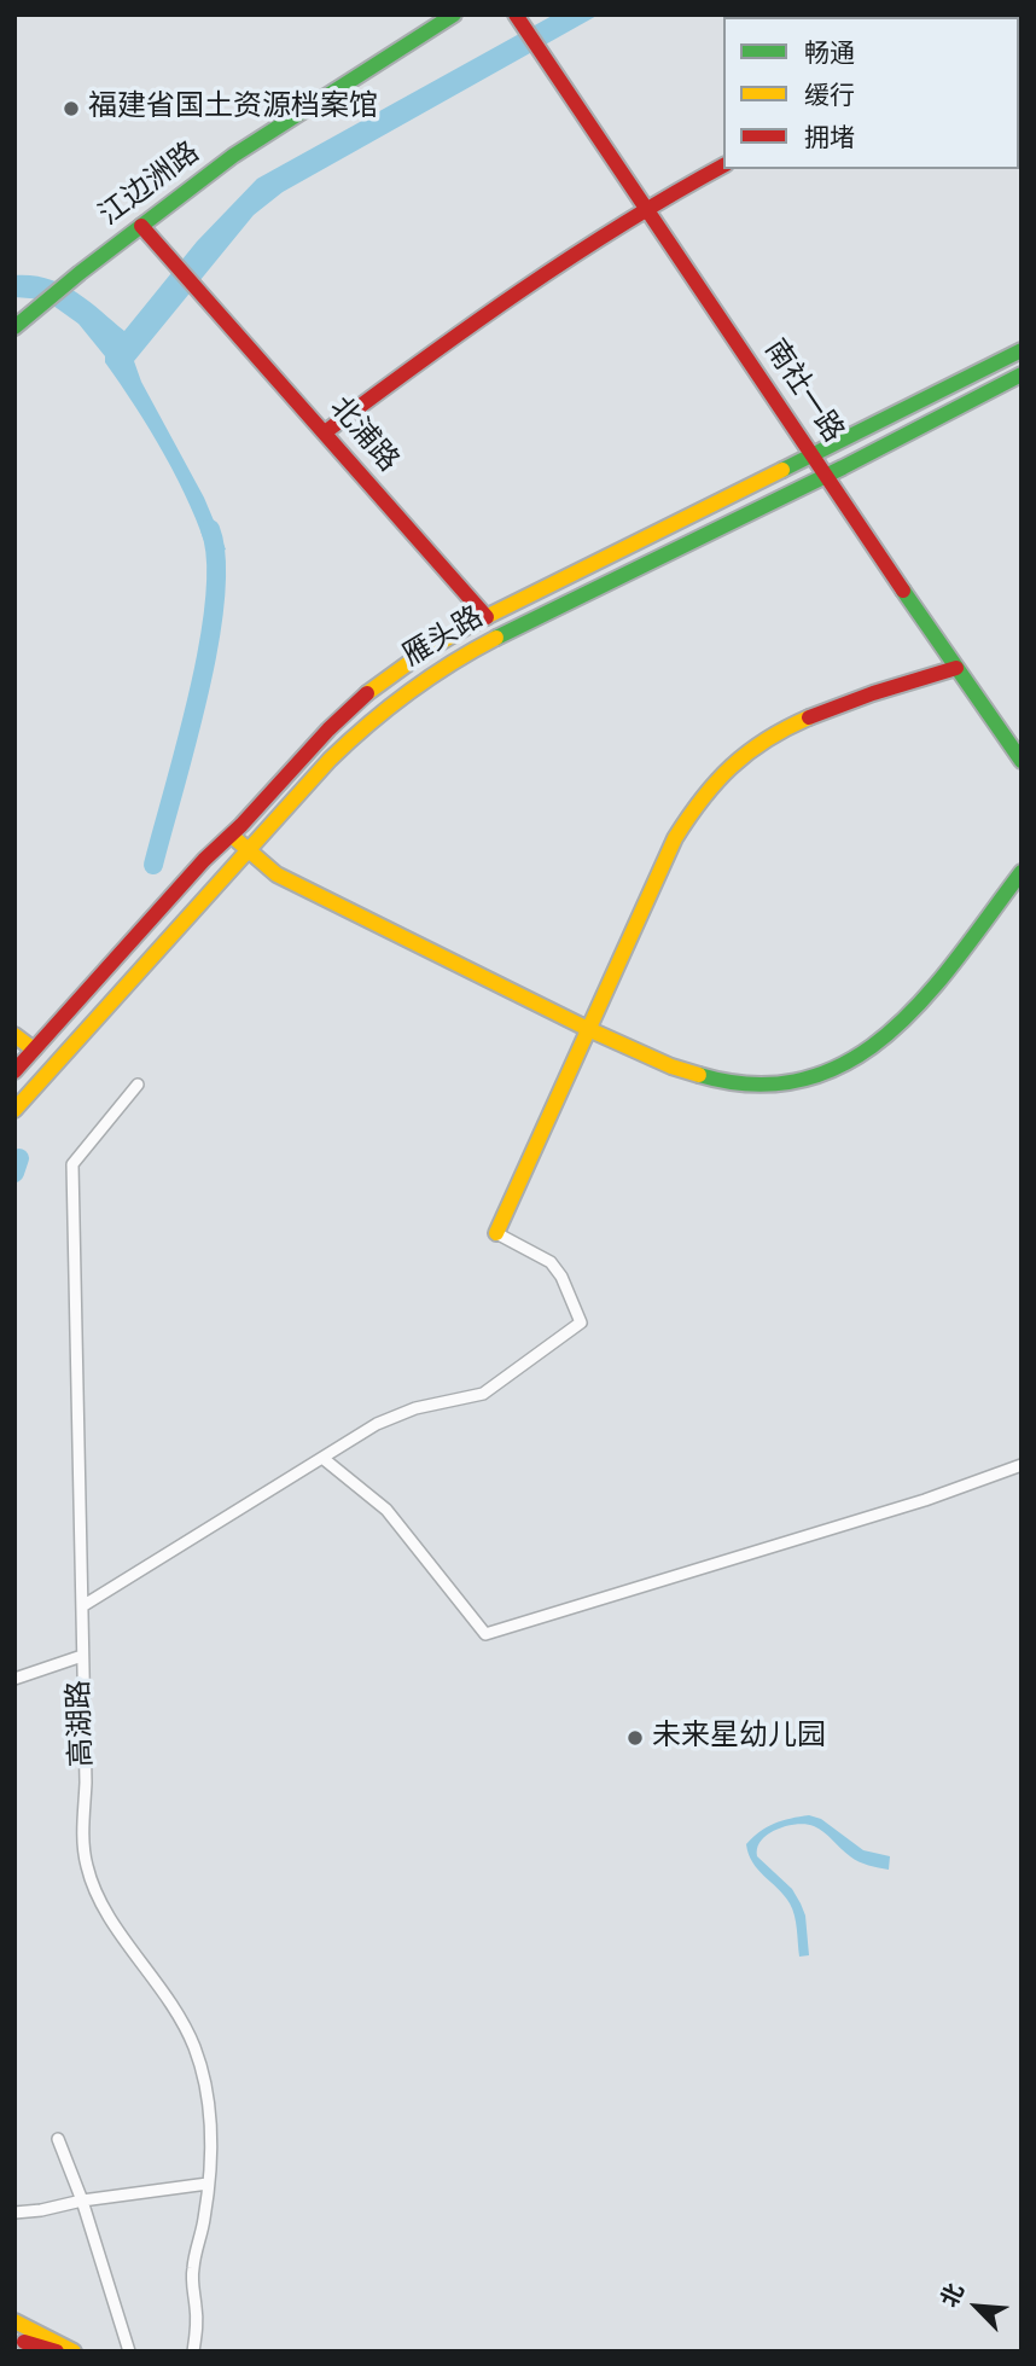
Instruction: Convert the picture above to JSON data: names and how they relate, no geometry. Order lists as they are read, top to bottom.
{
  "streets": {
    "main road": [
      "江边洲路",
      "南社一路",
      "北浦路",
      "雁头路"
    ],
    "street": ["高湖路"]
  },
  "crossings": [
    ["江边洲路", "北浦路"],
    ["南社一路", "雁头路"],
    ["北浦路", "雁头路"]
  ],
  "places": ["福建省国土资源档案馆", "未来星幼儿园"],
  "legend": ["畅通", "缓行", "拥堵"],
  "north": "top left"
}
